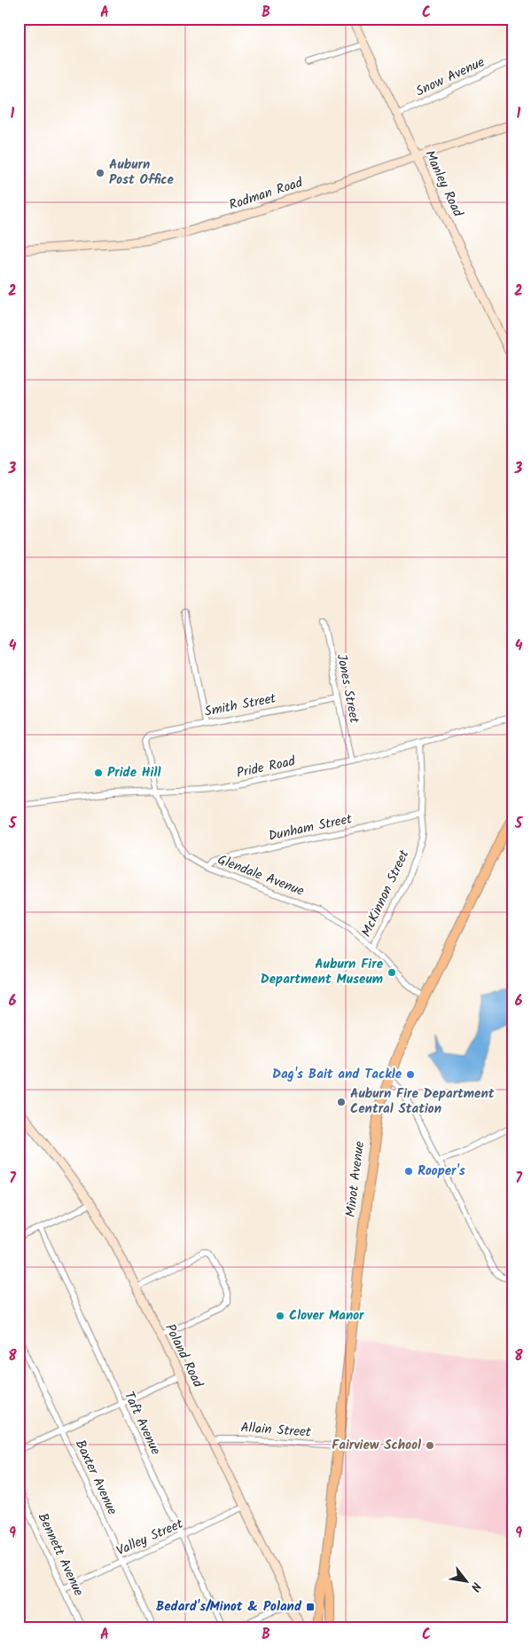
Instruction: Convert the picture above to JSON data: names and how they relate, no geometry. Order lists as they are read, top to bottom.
{
  "streets": {
    "main road": ["Minot Avenue"],
    "street": [
      "Snow Avenue",
      "Manley Road",
      "Rodman Road",
      "Jones Street",
      "Smith Street",
      "Pride Road",
      "Dunham Street",
      "Glendale Avenue",
      "McKinnon Street",
      "Poland Road",
      "Taft Avenue",
      "Allain Street",
      "Baxter Avenue",
      "Valley Street",
      "Bennett Avenue"
    ]
  },
  "crossings": [
    ["Snow Avenue", "Manley Road"],
    ["Manley Road", "Rodman Road"],
    ["Jones Street", "Smith Street"],
    ["Jones Street", "Pride Road"],
    ["Smith Street", "Glendale Avenue"],
    ["Pride Road", "Glendale Avenue"],
    ["Pride Road", "McKinnon Street"],
    ["Dunham Street", "Glendale Avenue"],
    ["Dunham Street", "McKinnon Street"],
    ["Glendale Avenue", "McKinnon Street"],
    ["Glendale Avenue", "Minot Avenue"],
    ["Minot Avenue", "Allain Street"],
    ["Poland Road", "Allain Street"],
    ["Poland Road", "Valley Street"],
    ["Taft Avenue", "Valley Street"],
    ["Baxter Avenue", "Valley Street"],
    ["Valley Street", "Bennett Avenue"]
  ],
  "places": {
    "other": [
      "Auburn Post Office",
      "Pride Hill",
      "Auburn Fire Department Museum",
      "Dag's Bait and Tackle",
      "Auburn Fire Department Central Station",
      "Rooper's",
      "Clover Manor",
      "Fairview School"
    ],
    "transit": ["Bedard's/Minot & Poland"]
  },
  "north": "bottom right",
  "grid": {
    "columns": ["A", "B", "C"],
    "rows": [
      "1",
      "2",
      "3",
      "4",
      "5",
      "6",
      "7",
      "8",
      "9"
    ]
  }
}
